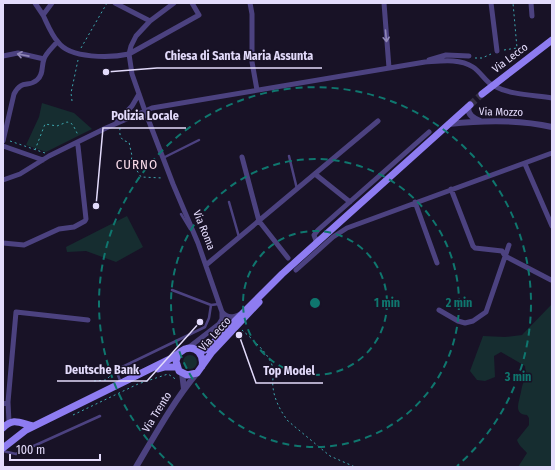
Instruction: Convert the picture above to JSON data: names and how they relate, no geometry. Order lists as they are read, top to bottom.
{
  "streets": {
    "main road": ["Via Lecco", "Via Trento"],
    "street": ["Via Mozzo", "Via Roma"]
  },
  "crossings": [
    ["Via Lecco", "Via Mozzo"],
    ["Via Lecco", "Via Trento"]
  ],
  "districts": ["CURNO"],
  "places": [
    "Chiesa di Santa Maria Assunta",
    "Polizia Locale",
    "Deutsche Bank",
    "Top Model"
  ],
  "scale_bar": "100 m",
  "rings": ["1 min", "2 min", "3 min"]
}
